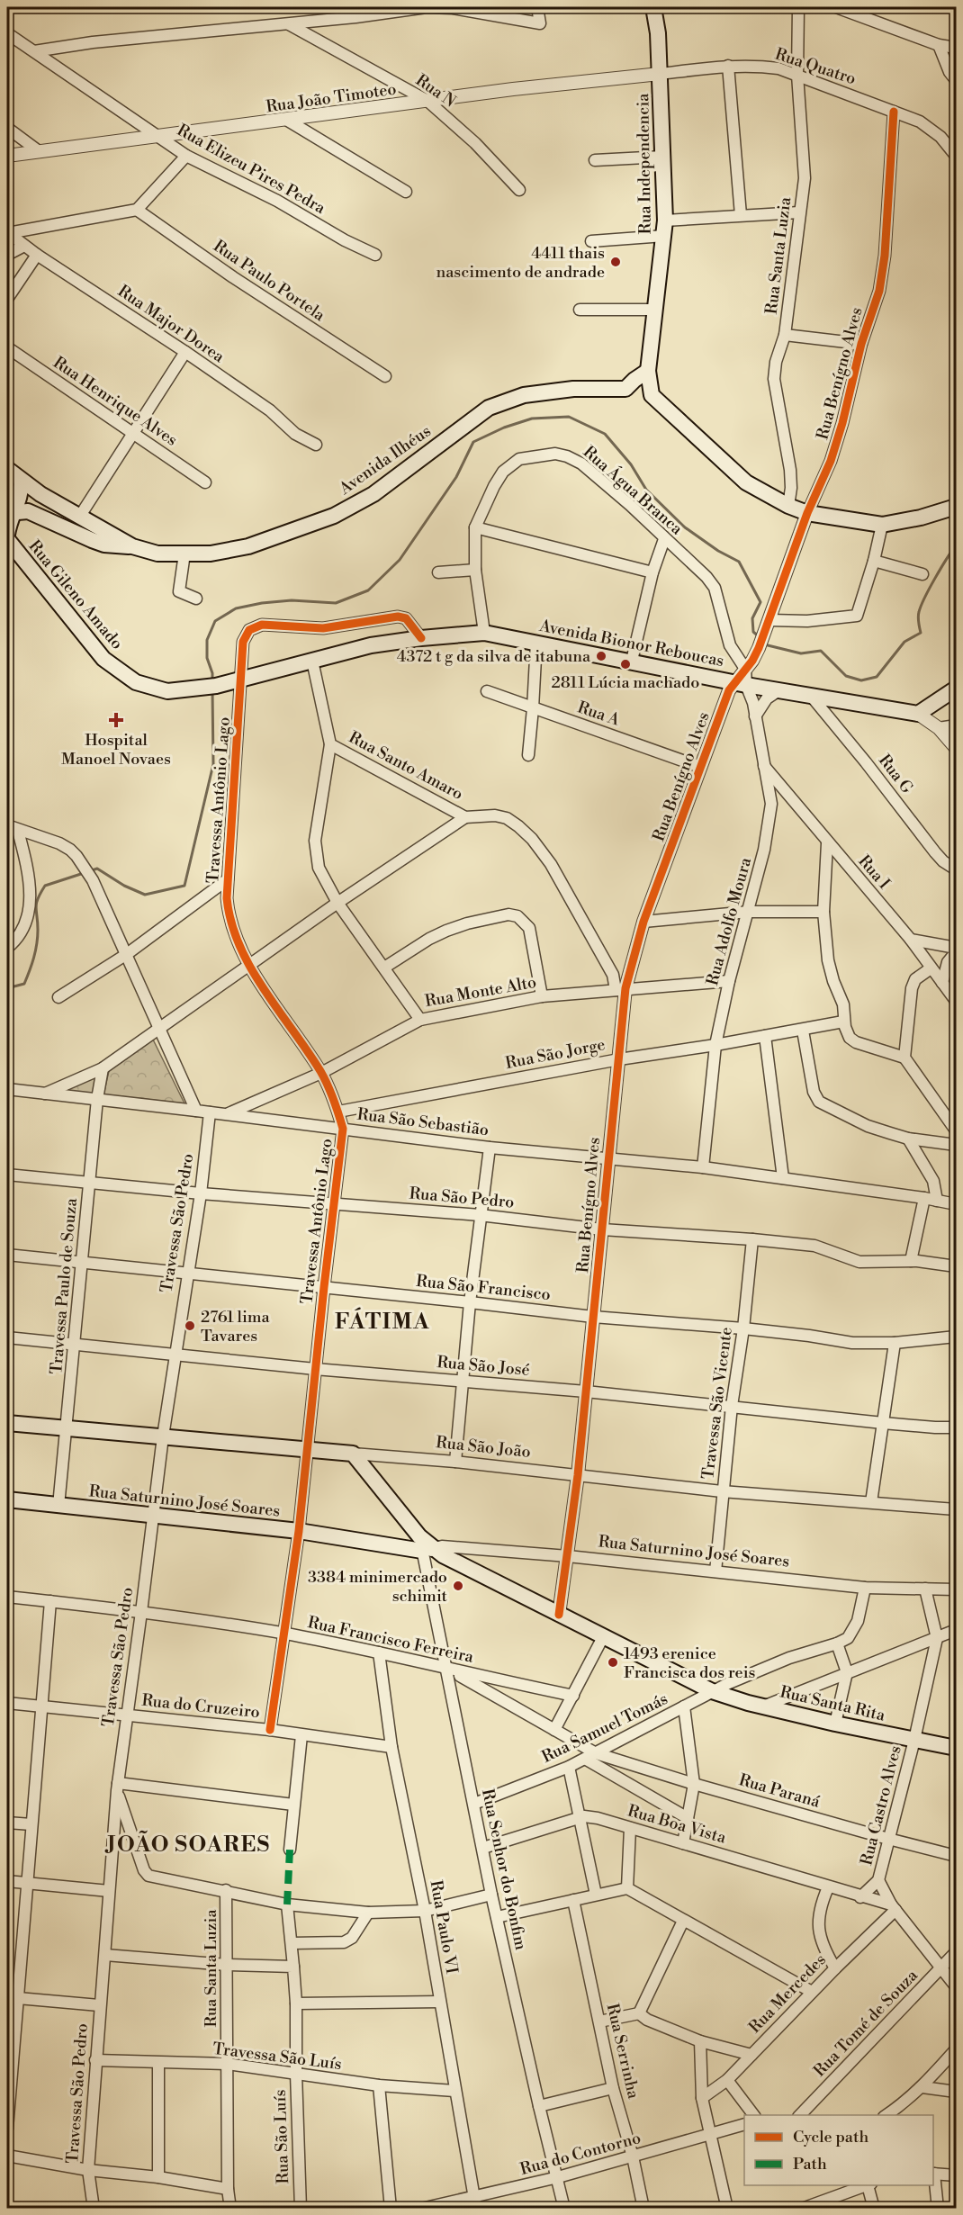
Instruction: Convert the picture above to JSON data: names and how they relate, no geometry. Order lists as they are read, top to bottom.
{
  "streets": {
    "main road": [
      "Rua Independencia",
      "Avenida Ilhéus",
      "Rua Gileno Amado",
      "Avenida Bionor Reboucas",
      "Rua São João",
      "Rua Saturnino José Soares",
      "Rua Santa Rita"
    ],
    "street": [
      "Rua Quatro",
      "Rua N",
      "Rua João Timoteo",
      "Rua Elizeu Pires Pedra",
      "Rua Santa Luzia",
      "Rua Paulo Portela",
      "Rua Major Dorea",
      "Rua Benígno Alves",
      "Rua Henrique Alves",
      "Rua Água Branca",
      "Rua A",
      "Rua Santo Amaro",
      "Rua G",
      "Travessa Antônio Lago",
      "Rua I",
      "Rua Adolfo Moura",
      "Rua Monte Alto",
      "Rua São Jorge",
      "Rua São Sebastião",
      "Rua São Pedro",
      "Travessa São Pedro",
      "Travessa Paulo de Souza",
      "Rua São Francisco",
      "Rua São José",
      "Travessa São Vicente",
      "Rua Francisco Ferreira",
      "Rua do Cruzeiro",
      "Rua Samuel Tomás",
      "Rua Paraná",
      "Rua Castro Alves",
      "Rua Boa Vista",
      "Rua Senhor do Bonfim",
      "Rua Paulo VI",
      "Rua Mercedes",
      "Rua Tomé de Souza",
      "Rua Serrinha",
      "Travessa São Luís",
      "Rua São Luís",
      "Rua do Contorno"
    ]
  },
  "crossings": [
    ["Rua Quatro", "Rua João Timoteo"],
    ["Rua Quatro", "Rua Independencia"],
    ["Rua Quatro", "Rua Santa Luzia"],
    ["Rua Quatro", "Rua Benígno Alves"],
    ["Rua N", "Rua João Timoteo"],
    ["Rua João Timoteo", "Rua Independencia"],
    ["Rua João Timoteo", "Rua Elizeu Pires Pedra"],
    ["Rua Independencia", "Avenida Ilhéus"],
    ["Rua Santa Luzia", "Travessa São Luís"],
    ["Rua Benígno Alves", "Rua Água Branca"],
    ["Rua Benígno Alves", "Avenida Bionor Reboucas"],
    ["Rua Benígno Alves", "Rua A"],
    ["Rua Benígno Alves", "Rua Santo Amaro"],
    ["Rua Benígno Alves", "Rua Adolfo Moura"],
    ["Rua Benígno Alves", "Rua Monte Alto"],
    ["Rua Benígno Alves", "Rua São Jorge"],
    ["Rua Benígno Alves", "Rua São Sebastião"],
    ["Rua Benígno Alves", "Rua São Pedro"],
    ["Rua Benígno Alves", "Rua São Francisco"],
    ["Rua Benígno Alves", "Rua São José"],
    ["Rua Benígno Alves", "Rua São João"],
    ["Rua Benígno Alves", "Rua Saturnino José Soares"],
    ["Rua Benígno Alves", "Rua Santa Rita"],
    ["Rua Água Branca", "Avenida Bionor Reboucas"],
    ["Rua Gileno Amado", "Avenida Bionor Reboucas"],
    ["Rua Gileno Amado", "Rua Santo Amaro"],
    ["Rua Gileno Amado", "Travessa Antônio Lago"],
    ["Avenida Bionor Reboucas", "Rua Santo Amaro"],
    ["Avenida Bionor Reboucas", "Rua G"],
    ["Avenida Bionor Reboucas", "Rua Adolfo Moura"],
    ["Rua Santo Amaro", "Rua Monte Alto"],
    ["Travessa Antônio Lago", "Rua Monte Alto"],
    ["Travessa Antônio Lago", "Rua São Jorge"],
    ["Travessa Antônio Lago", "Rua São Sebastião"],
    ["Travessa Antônio Lago", "Rua São Pedro"],
    ["Travessa Antônio Lago", "Rua São Francisco"],
    ["Travessa Antônio Lago", "Rua São José"],
    ["Travessa Antônio Lago", "Rua São João"],
    ["Travessa Antônio Lago", "Rua Saturnino José Soares"],
    ["Travessa Antônio Lago", "Rua Francisco Ferreira"],
    ["Travessa Antônio Lago", "Rua do Cruzeiro"],
    ["Rua I", "Rua Adolfo Moura"],
    ["Rua Adolfo Moura", "Rua Monte Alto"],
    ["Rua Adolfo Moura", "Rua São Jorge"],
    ["Rua Adolfo Moura", "Rua São Sebastião"],
    ["Rua Monte Alto", "Rua São Sebastião"],
    ["Rua São Sebastião", "Travessa São Pedro"],
    ["Rua São Sebastião", "Travessa Paulo de Souza"],
    ["Rua São Pedro", "Travessa São Pedro"],
    ["Rua São Pedro", "Travessa Paulo de Souza"],
    ["Rua São Pedro", "Travessa São Vicente"],
    ["Travessa São Pedro", "Rua São Francisco"],
    ["Travessa São Pedro", "Rua São José"],
    ["Travessa São Pedro", "Rua São João"],
    ["Travessa São Pedro", "Rua Saturnino José Soares"],
    ["Travessa São Pedro", "Rua Francisco Ferreira"],
    ["Travessa São Pedro", "Rua do Cruzeiro"],
    ["Travessa São Pedro", "Travessa São Luís"],
    ["Travessa Paulo de Souza", "Rua São Francisco"],
    ["Travessa Paulo de Souza", "Rua São José"],
    ["Travessa Paulo de Souza", "Rua São João"],
    ["Travessa Paulo de Souza", "Rua Saturnino José Soares"],
    ["Rua São Francisco", "Travessa São Vicente"],
    ["Rua São José", "Travessa São Vicente"],
    ["Travessa São Vicente", "Rua São João"],
    ["Travessa São Vicente", "Rua Saturnino José Soares"],
    ["Rua Saturnino José Soares", "Rua Santa Rita"],
    ["Rua Saturnino José Soares", "Rua Samuel Tomás"],
    ["Rua Saturnino José Soares", "Rua Senhor do Bonfim"],
    ["Rua Francisco Ferreira", "Rua Paraná"],
    ["Rua Francisco Ferreira", "Rua Senhor do Bonfim"],
    ["Rua Francisco Ferreira", "Rua Paulo VI"],
    ["Rua Santa Rita", "Rua Samuel Tomás"],
    ["Rua Santa Rita", "Rua Castro Alves"],
    ["Rua Santa Rita", "Rua Senhor do Bonfim"],
    ["Rua do Cruzeiro", "Rua Paulo VI"],
    ["Rua Samuel Tomás", "Rua Paraná"],
    ["Rua Samuel Tomás", "Rua Senhor do Bonfim"],
    ["Rua Paraná", "Rua Castro Alves"],
    ["Rua Paraná", "Rua Senhor do Bonfim"],
    ["Rua Castro Alves", "Rua Boa Vista"],
    ["Rua Boa Vista", "Rua Senhor do Bonfim"],
    ["Rua Senhor do Bonfim", "Rua do Contorno"],
    ["Rua Paulo VI", "Travessa São Luís"],
    ["Rua Paulo VI", "Rua do Contorno"],
    ["Rua Serrinha", "Rua do Contorno"],
    ["Travessa São Luís", "Rua São Luís"]
  ],
  "districts": ["FÁTIMA", "JOÃO SOARES"],
  "places": {
    "other": [
      "4411 thais nascimento de andrade",
      "4372 t g da silva de itabuna",
      "2811 Lúcia machado",
      "2761 lima Tavares",
      "3384 minimercado schimit",
      "1493 erenice Francisca dos reis"
    ],
    "health": ["Hospital Manoel Novaes"]
  },
  "legend": ["Cycle path", "Path"]
}
